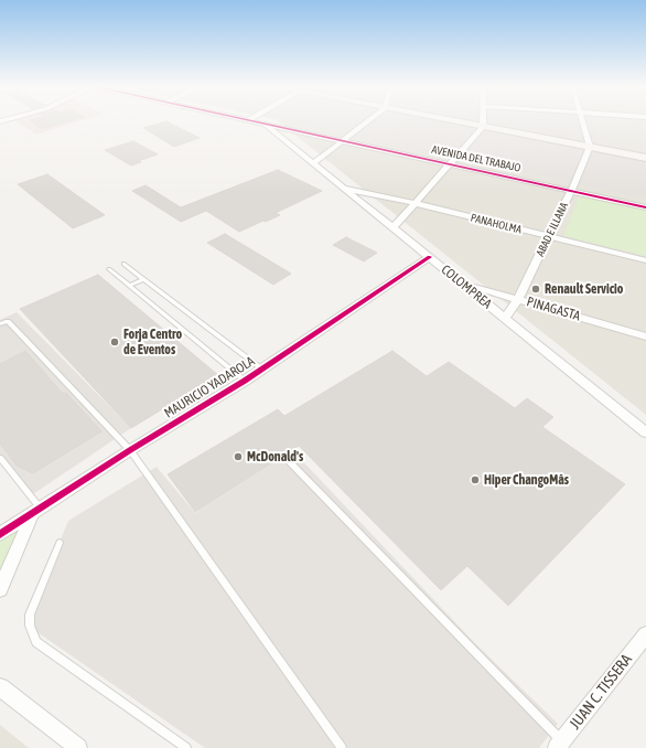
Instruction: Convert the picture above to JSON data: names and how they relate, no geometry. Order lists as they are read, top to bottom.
{
  "streets": {
    "street": [
      "AVENIDA DEL TRABAJO",
      "PANAHOLMA",
      "ABAD E ILLANA",
      "COLOMPREA",
      "PINAGASTA",
      "MAURICIO YADAROLA",
      "JUAN C. TISSERA"
    ]
  },
  "crossings": [
    ["AVENIDA DEL TRABAJO", "ABAD E ILLANA"],
    ["AVENIDA DEL TRABAJO", "COLOMPREA"],
    ["PANAHOLMA", "ABAD E ILLANA"],
    ["PANAHOLMA", "COLOMPREA"],
    ["ABAD E ILLANA", "COLOMPREA"],
    ["ABAD E ILLANA", "PINAGASTA"],
    ["COLOMPREA", "PINAGASTA"],
    ["COLOMPREA", "MAURICIO YADAROLA"]
  ],
  "places": [
    "Renault Servicio",
    "Forja Centro de Eventos",
    "McDonald's",
    "Hiper ChangoMâs"
  ]
}
